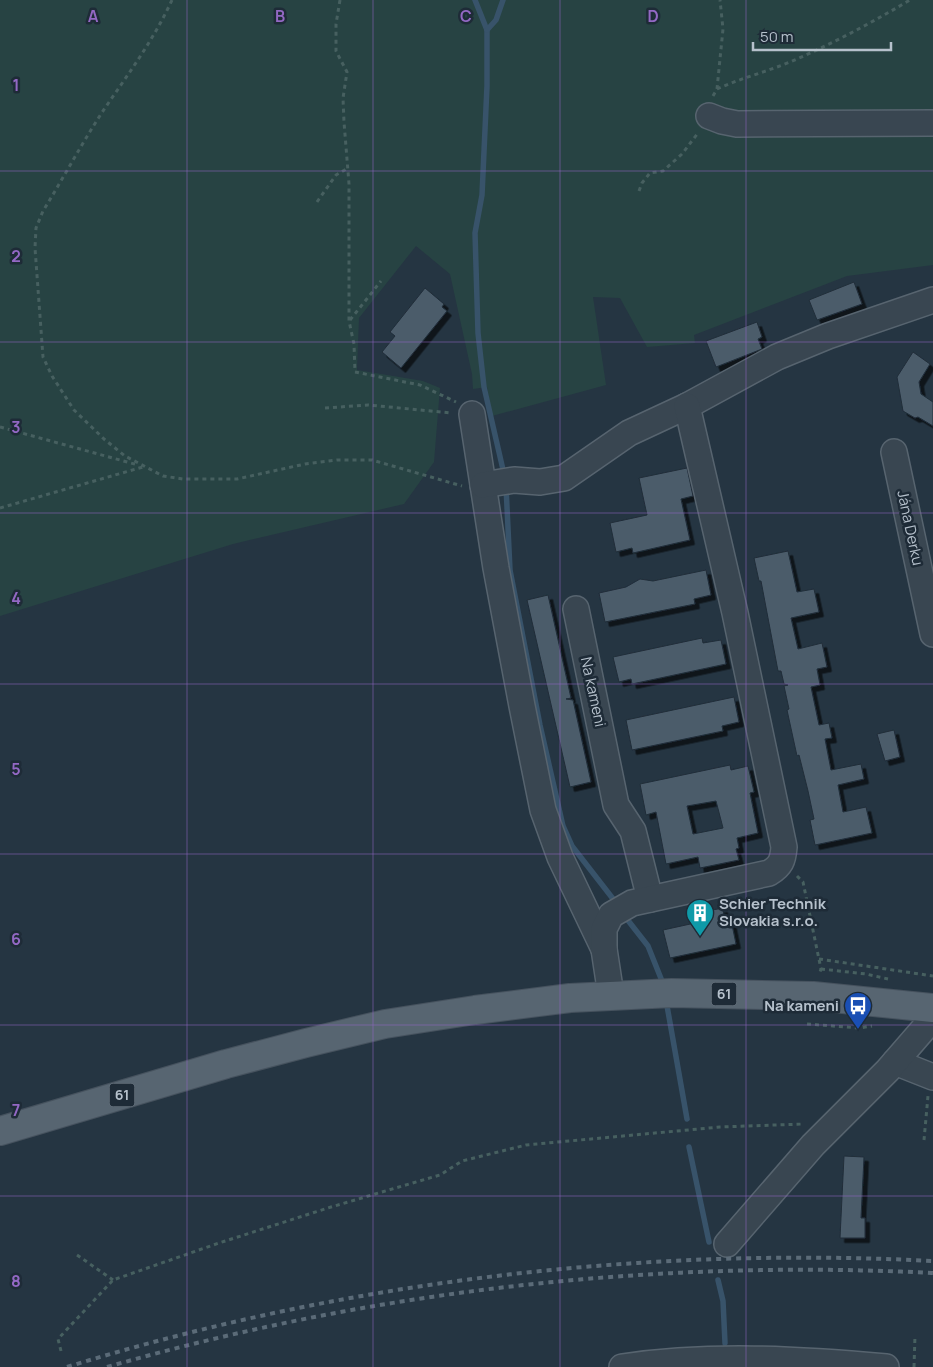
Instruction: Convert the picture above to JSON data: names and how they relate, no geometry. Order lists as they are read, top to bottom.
{
  "streets": {
    "main road": ["61"],
    "street": ["Jána Derku", "Na kameni"]
  },
  "places": {
    "building": ["Schier Technik Slovakia s.r.o."],
    "bus stop": ["Na kameni"]
  },
  "scale_bar": "50 m",
  "grid": {
    "columns": [
      "A",
      "B",
      "C",
      "D"
    ],
    "rows": [
      "1",
      "2",
      "3",
      "4",
      "5",
      "6",
      "7",
      "8"
    ]
  }
}
